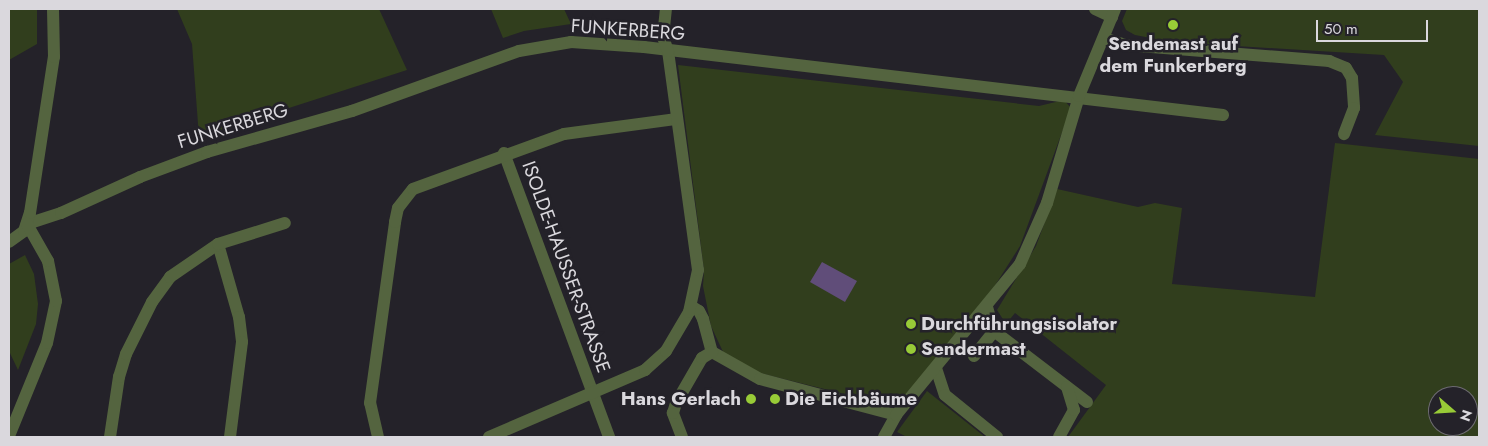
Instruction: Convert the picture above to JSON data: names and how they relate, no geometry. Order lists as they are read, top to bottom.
{
  "streets": {
    "street": ["FUNKERBERG", "ISOLDE-HAUSSER-STRASSE"]
  },
  "places": [
    "Sendemast auf dem Funkerberg",
    "Durchführungsisolator",
    "Sendermast",
    "Hans Gerlach",
    "Die Eichbäume"
  ],
  "scale_bar": "50 m",
  "north": "right"
}
